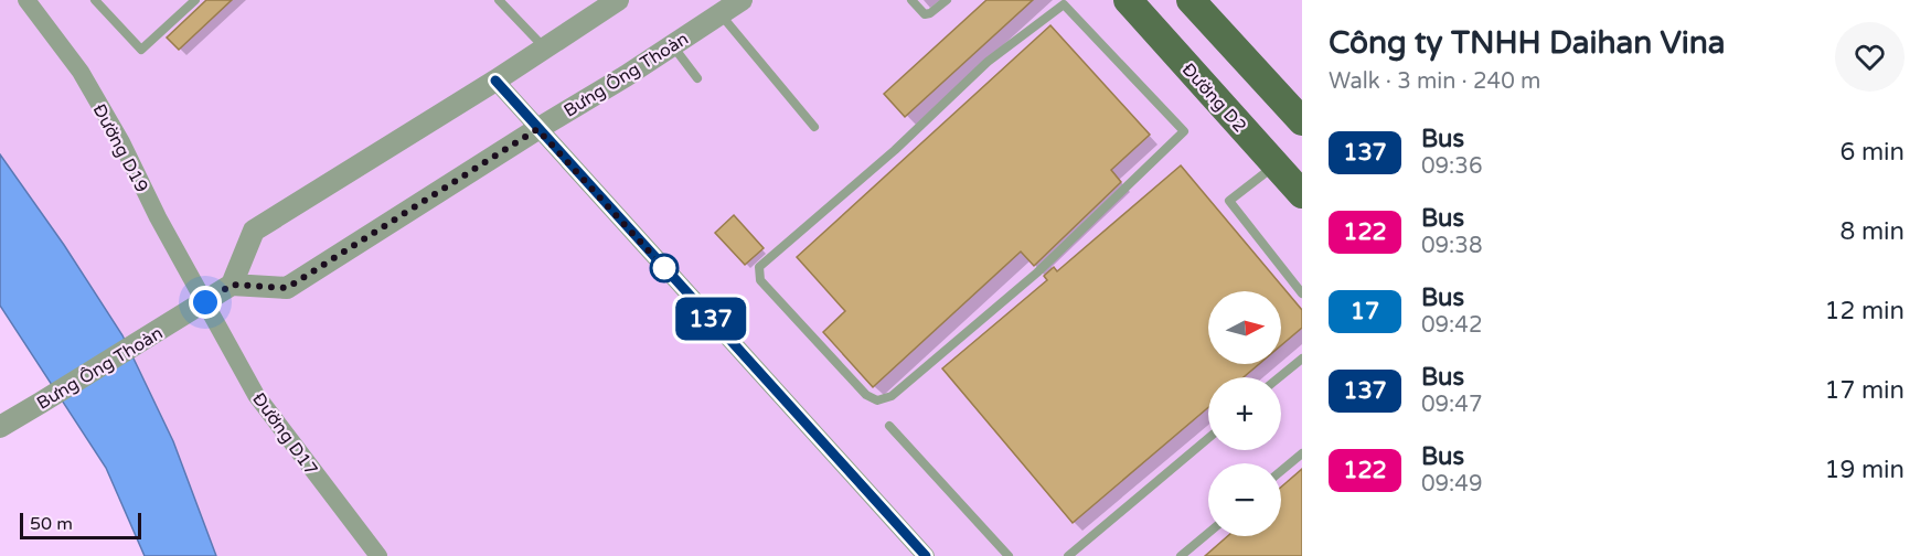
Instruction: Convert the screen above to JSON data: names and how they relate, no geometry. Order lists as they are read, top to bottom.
{
  "streets": {
    "main road": ["Đường D2"],
    "street": ["Bưng Ông Thoàn", "Đường D19", "Đường D17"]
  },
  "crossings": [
    ["Bưng Ông Thoàn", "Đường D19"],
    ["Bưng Ông Thoàn", "Đường D17"],
    ["Đường D19", "Đường D17"]
  ],
  "lines": ["bus line 137"],
  "scale_bar": "50 m",
  "north": "right",
  "page": {
    "on_map": "137",
    "heading": ["Công ty TNHH Daihan Vina", "Walk · 3 min · 240 m"],
    "list": [
      {
        "mark": "137",
        "name": "Bus",
        "note": "09:36",
        "value": "6 min"
      },
      {
        "mark": "122",
        "name": "Bus",
        "note": "09:38",
        "value": "8 min"
      },
      {
        "mark": "17",
        "name": "Bus",
        "note": "09:42",
        "value": "12 min"
      },
      {
        "mark": "137",
        "name": "Bus",
        "note": "09:47",
        "value": "17 min"
      },
      {
        "mark": "122",
        "name": "Bus",
        "note": "09:49",
        "value": "19 min"
      }
    ],
    "map_buttons": ["+", "−"],
    "scale": "50 m"
  }
}
